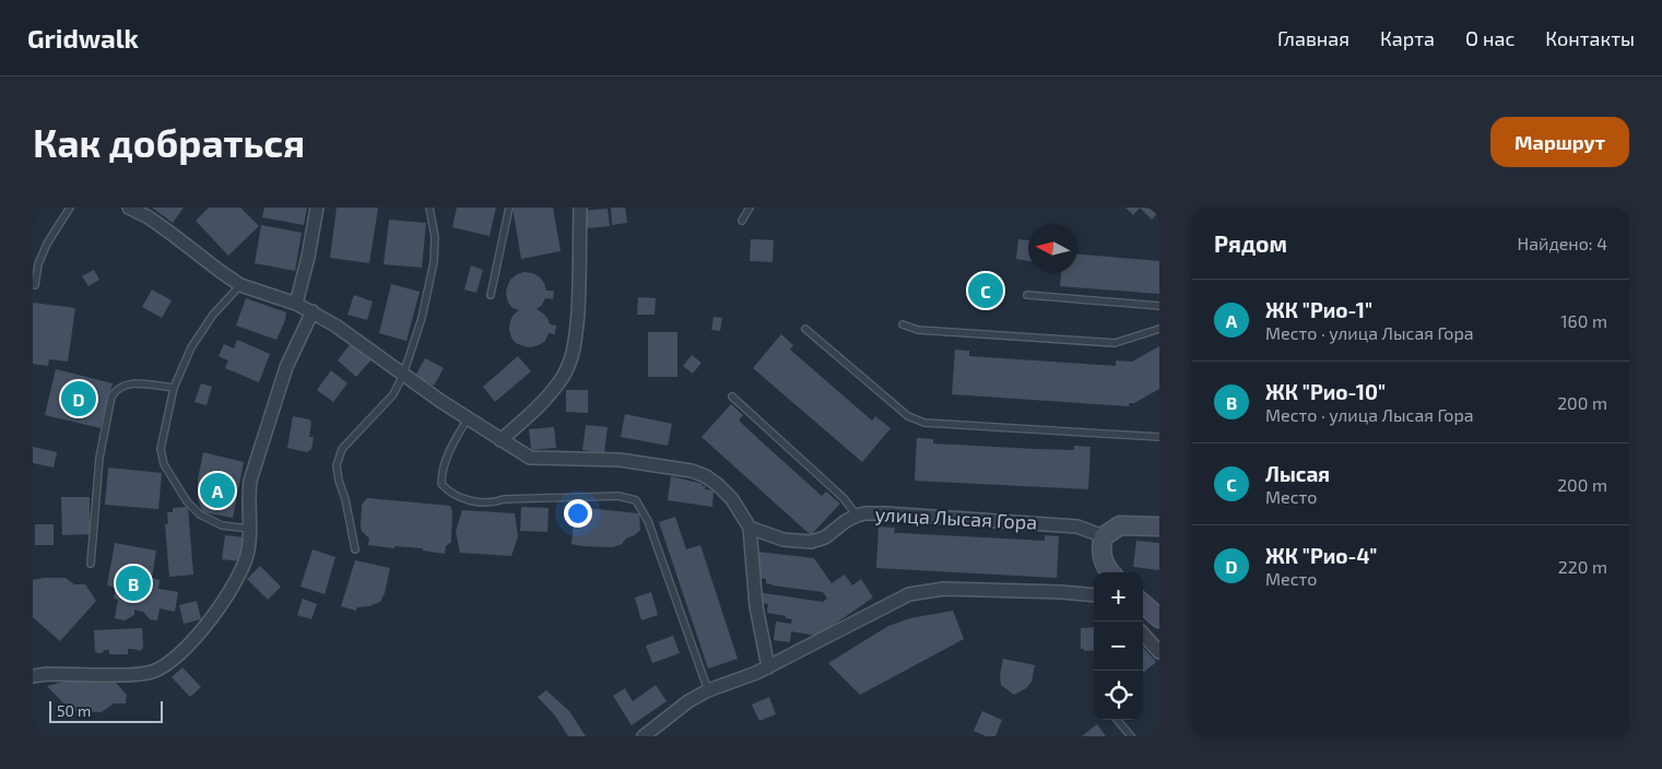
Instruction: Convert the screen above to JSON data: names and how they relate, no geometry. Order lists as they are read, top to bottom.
{
  "streets": {
    "street": ["улица Лысая Гора"]
  },
  "scale_bar": "50 m",
  "north": "left",
  "page": {
    "header": "Gridwalk",
    "nav": [
      "Главная",
      "Карта",
      "О нас",
      "Контакты"
    ],
    "buttons": "Маршрут",
    "title": "Как добраться",
    "heading": ["Рядом", "Найдено: 4"],
    "pins": [
      "C",
      "D",
      "A",
      "B"
    ],
    "list": [
      {
        "mark": "A",
        "name": "ЖК \"Рио-1\"",
        "note": "Место · улица Лысая Гора",
        "value": "160 m"
      },
      {
        "mark": "B",
        "name": "ЖК \"Рио-10\"",
        "note": "Место · улица Лысая Гора",
        "value": "200 m"
      },
      {
        "mark": "C",
        "name": "Лысая",
        "note": "Место",
        "value": "200 m"
      },
      {
        "mark": "D",
        "name": "ЖК \"Рио-4\"",
        "note": "Место",
        "value": "220 m"
      }
    ],
    "map_buttons": ["+", "−"],
    "scale": "50 m"
  }
}
